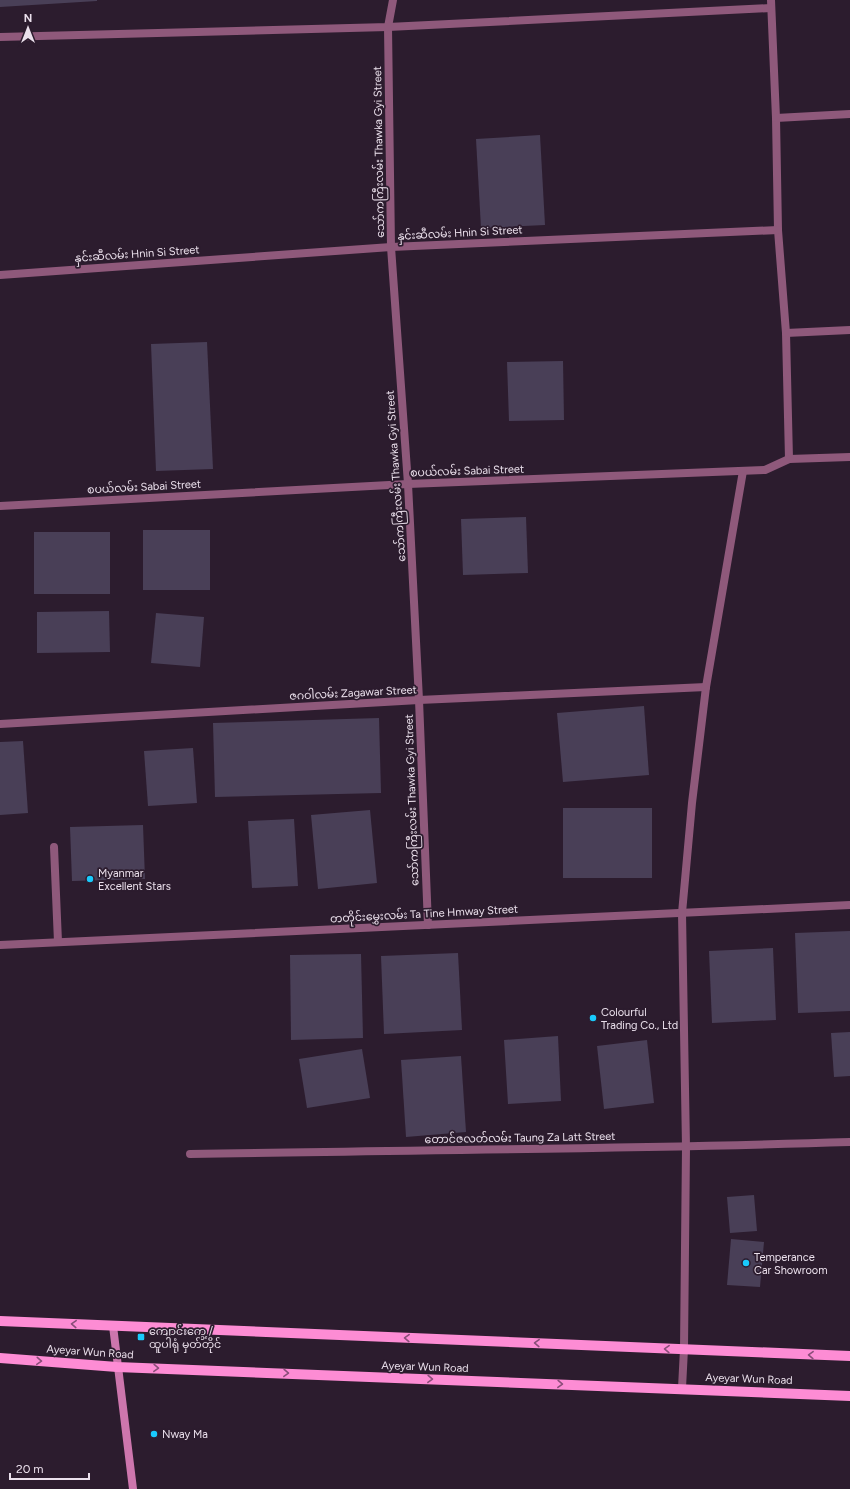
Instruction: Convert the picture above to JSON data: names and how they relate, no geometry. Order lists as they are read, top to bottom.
{
  "streets": {
    "main road": ["Ayeyar Wun Road"],
    "street": [
      "သော်ကကြီးလမ်း Thawka Gyi Street",
      "နှင်းဆီလမ်း Hnin Si Street",
      "စပယ်လမ်း Sabai Street",
      "ဇဂဝါလမ်း Zagawar Street",
      "တတိုင်းမွှေးလမ်း Ta Tine Hmway Street",
      "တောင်ဇလတ်လမ်း Taung Za Latt Street"
    ]
  },
  "crossings": [
    ["သော်ကကြီးလမ်း Thawka Gyi Street", "နှင်းဆီလမ်း Hnin Si Street"],
    ["သော်ကကြီးလမ်း Thawka Gyi Street", "စပယ်လမ်း Sabai Street"],
    ["သော်ကကြီးလမ်း Thawka Gyi Street", "ဇဂဝါလမ်း Zagawar Street"],
    ["သော်ကကြီးလမ်း Thawka Gyi Street", "တတိုင်းမွှေးလမ်း Ta Tine Hmway Street"]
  ],
  "places": {
    "other": [
      "Myanmar Excellent Stars",
      "Colourful Trading Co., Ltd",
      "Temperance Car Showroom",
      "Nway Ma"
    ],
    "transit": ["ကျောင်းကွေ့ / ထူပါရုံ မှတ်တိုင်"]
  },
  "scale_bar": "20 m",
  "north": "top"
}
